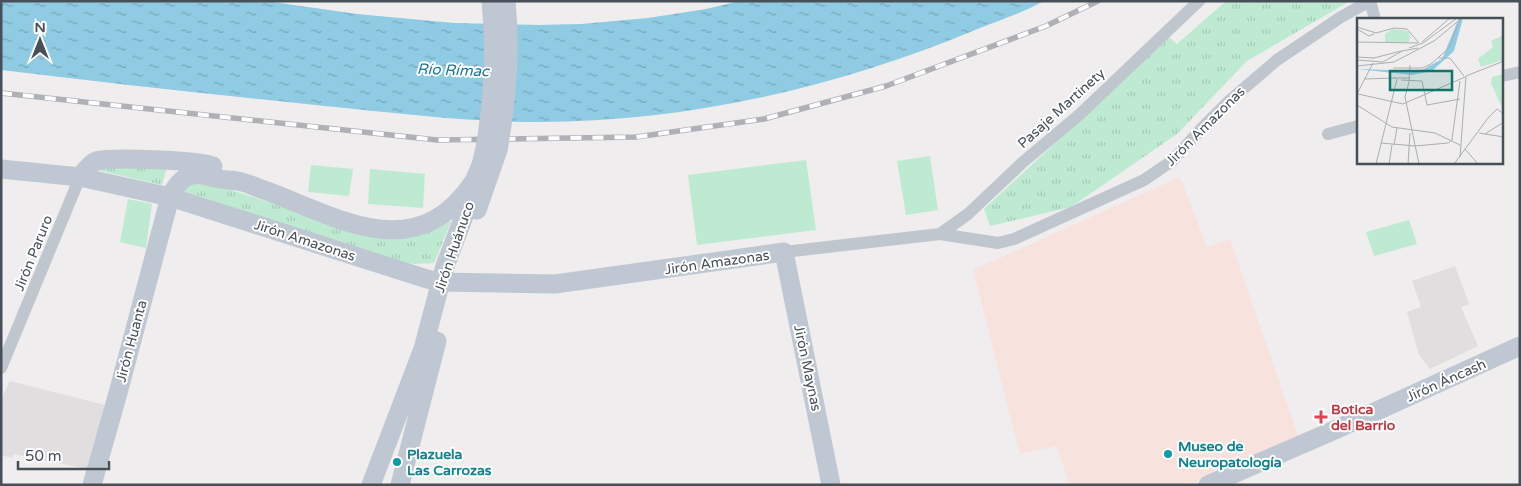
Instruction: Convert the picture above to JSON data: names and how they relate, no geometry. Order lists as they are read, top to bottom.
{
  "streets": {
    "street": [
      "Pasaje Martinety",
      "Jirón Amazonas",
      "Jirón Huánuco",
      "Jirón Paruro",
      "Jirón Huanta",
      "Jirón Maynas",
      "Jirón Áncash"
    ]
  },
  "crossings": [
    ["Pasaje Martinety", "Jirón Amazonas"],
    ["Jirón Amazonas", "Jirón Huánuco"],
    ["Jirón Amazonas", "Jirón Paruro"],
    ["Jirón Amazonas", "Jirón Huanta"],
    ["Jirón Amazonas", "Jirón Maynas"]
  ],
  "water": ["Río Rímac"],
  "places": {
    "health": ["Botica del Barrio"],
    "other": ["Museo de Neuropatología", "Plazuela Las Carrozas"]
  },
  "scale_bar": "50 m",
  "north": "top"
}
